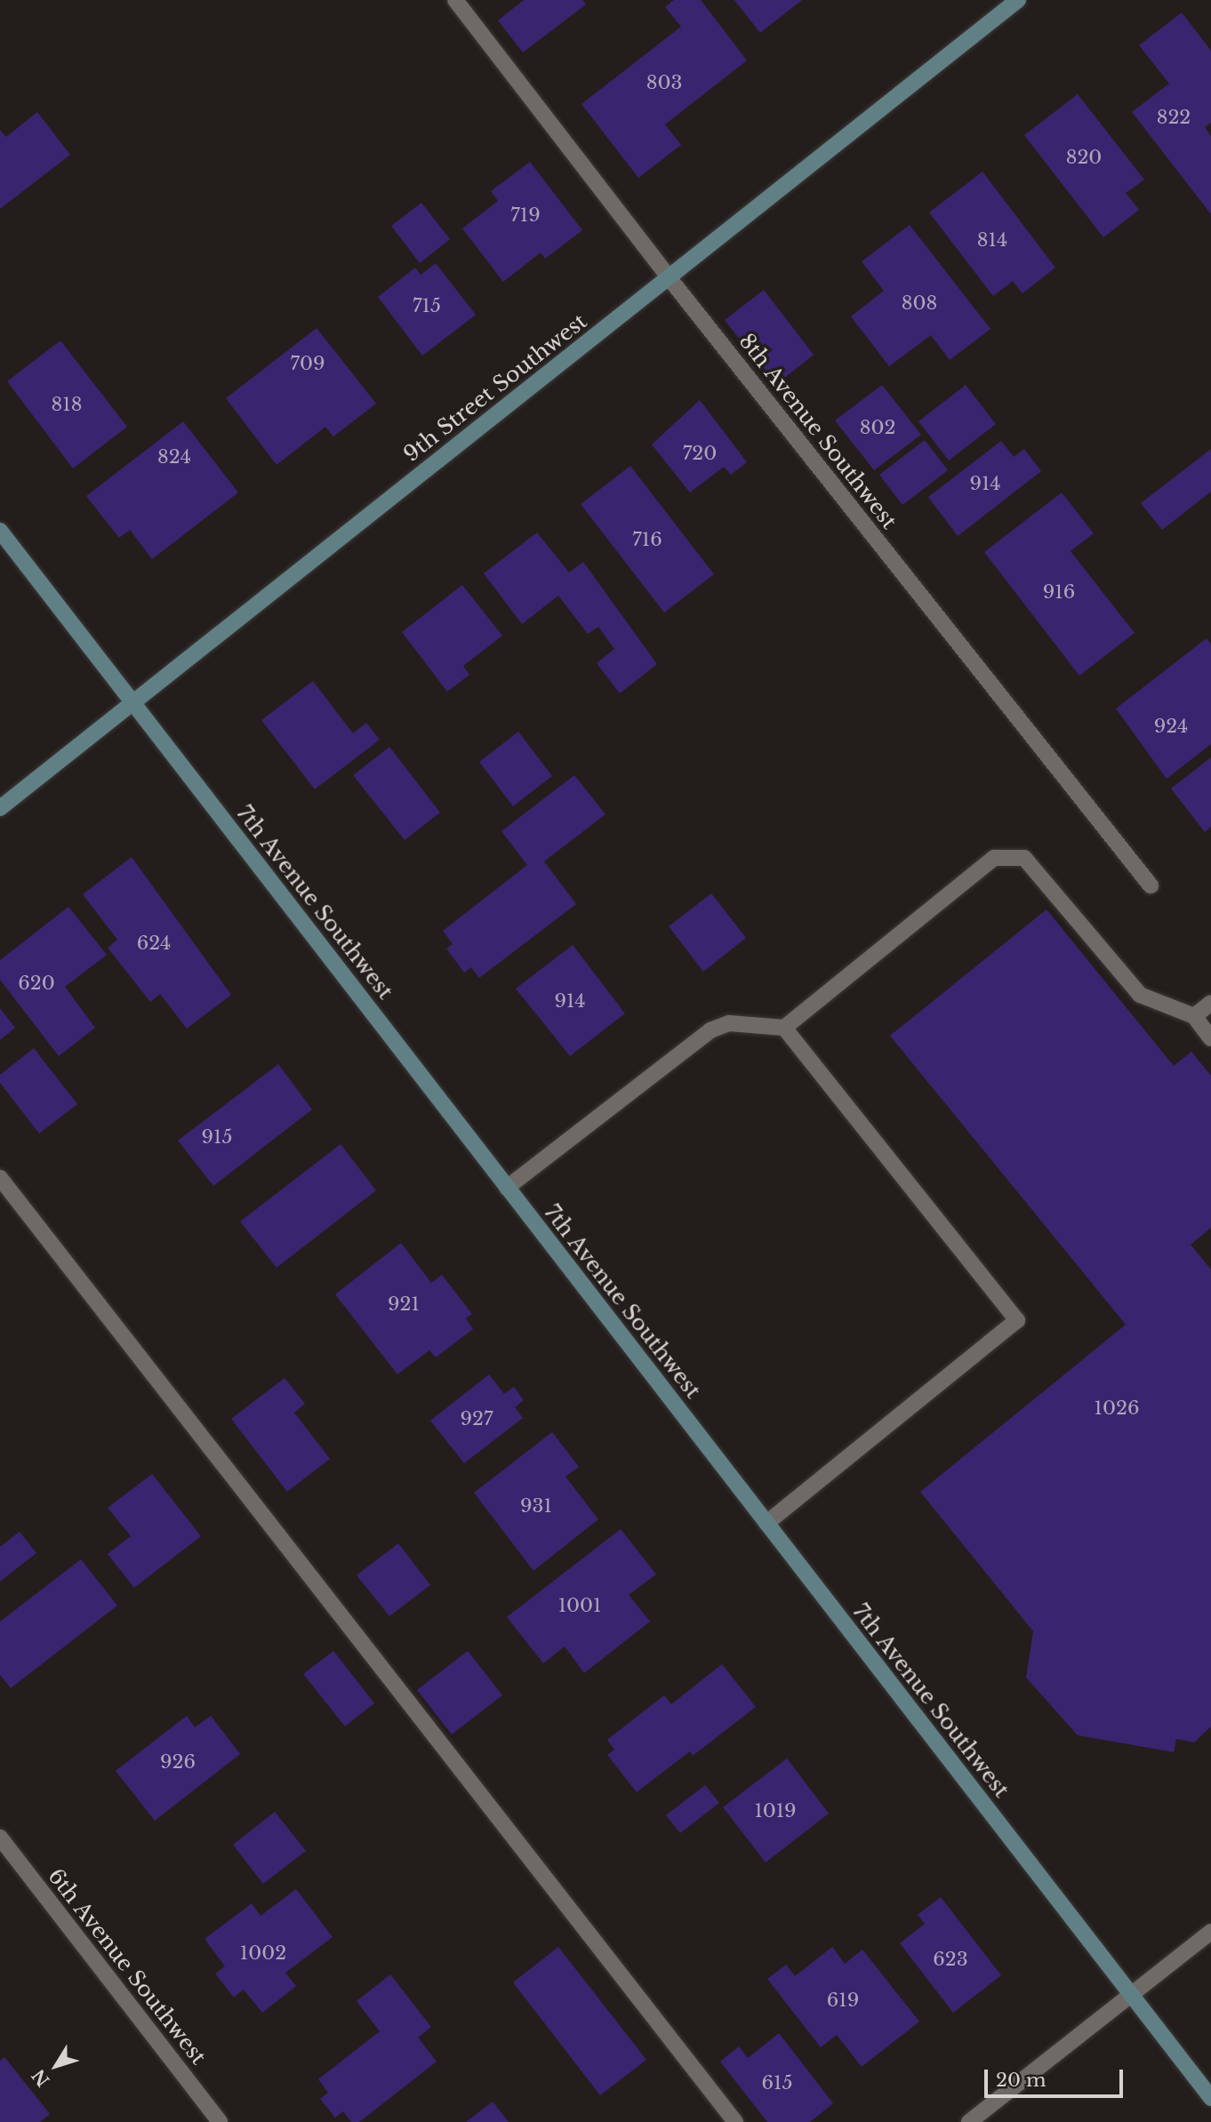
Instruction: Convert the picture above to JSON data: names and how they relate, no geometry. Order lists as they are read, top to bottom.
{
  "streets": {
    "street": [
      "9th Street Southwest",
      "8th Avenue Southwest",
      "7th Avenue Southwest",
      "6th Avenue Southwest"
    ]
  },
  "crossings": [
    ["9th Street Southwest", "8th Avenue Southwest"],
    ["9th Street Southwest", "7th Avenue Southwest"]
  ],
  "house_numbers": [
    "803",
    "822",
    "820",
    "719",
    "814",
    "808",
    "715",
    "709",
    "818",
    "802",
    "720",
    "824",
    "914",
    "716",
    "916",
    "924",
    "624",
    "620",
    "914",
    "915",
    "921",
    "1026",
    "927",
    "931",
    "1001",
    "926",
    "1019",
    "1002",
    "623",
    "619",
    "615"
  ],
  "scale_bar": "20 m",
  "north": "bottom left"
}
